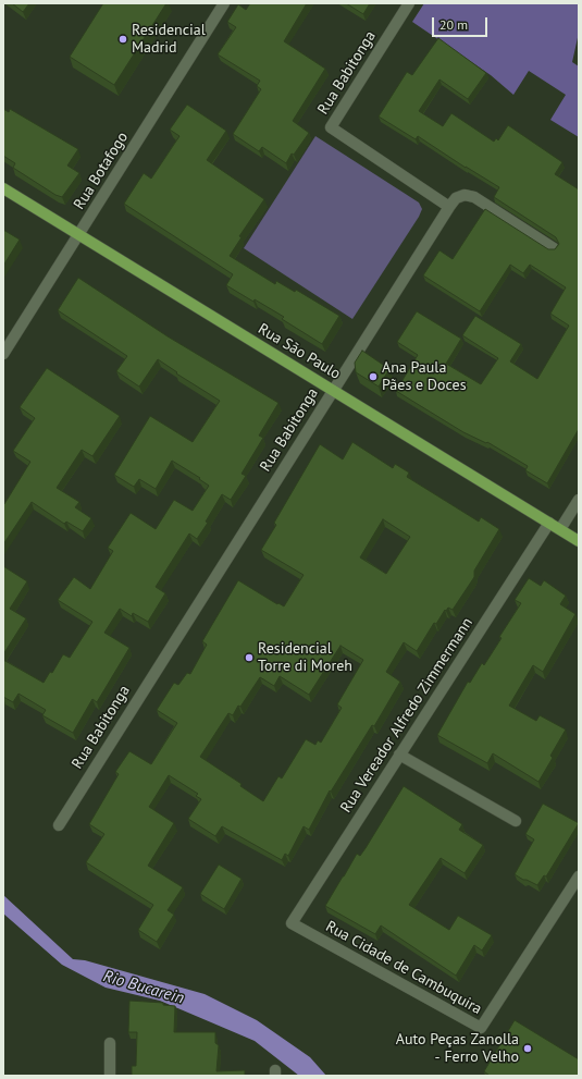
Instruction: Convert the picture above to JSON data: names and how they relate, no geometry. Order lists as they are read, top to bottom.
{
  "streets": {
    "main road": ["Rua São Paulo"],
    "street": [
      "Rua Babitonga",
      "Rua Botafogo",
      "Rua Vereador Alfredo Zimmermann",
      "Rua Cidade de Cambuquira"
    ]
  },
  "crossings": [
    ["Rua Babitonga", "Rua São Paulo"],
    ["Rua Botafogo", "Rua São Paulo"],
    ["Rua São Paulo", "Rua Vereador Alfredo Zimmermann"],
    ["Rua Vereador Alfredo Zimmermann", "Rua Cidade de Cambuquira"]
  ],
  "water": ["Rio Bucarein"],
  "places": [
    "Residencial Madrid",
    "Ana Paula Pães e Doces",
    "Residencial Torre di Moreh",
    "Auto Peças Zanolla - Ferro Velho"
  ],
  "scale_bar": "20 m"
}
